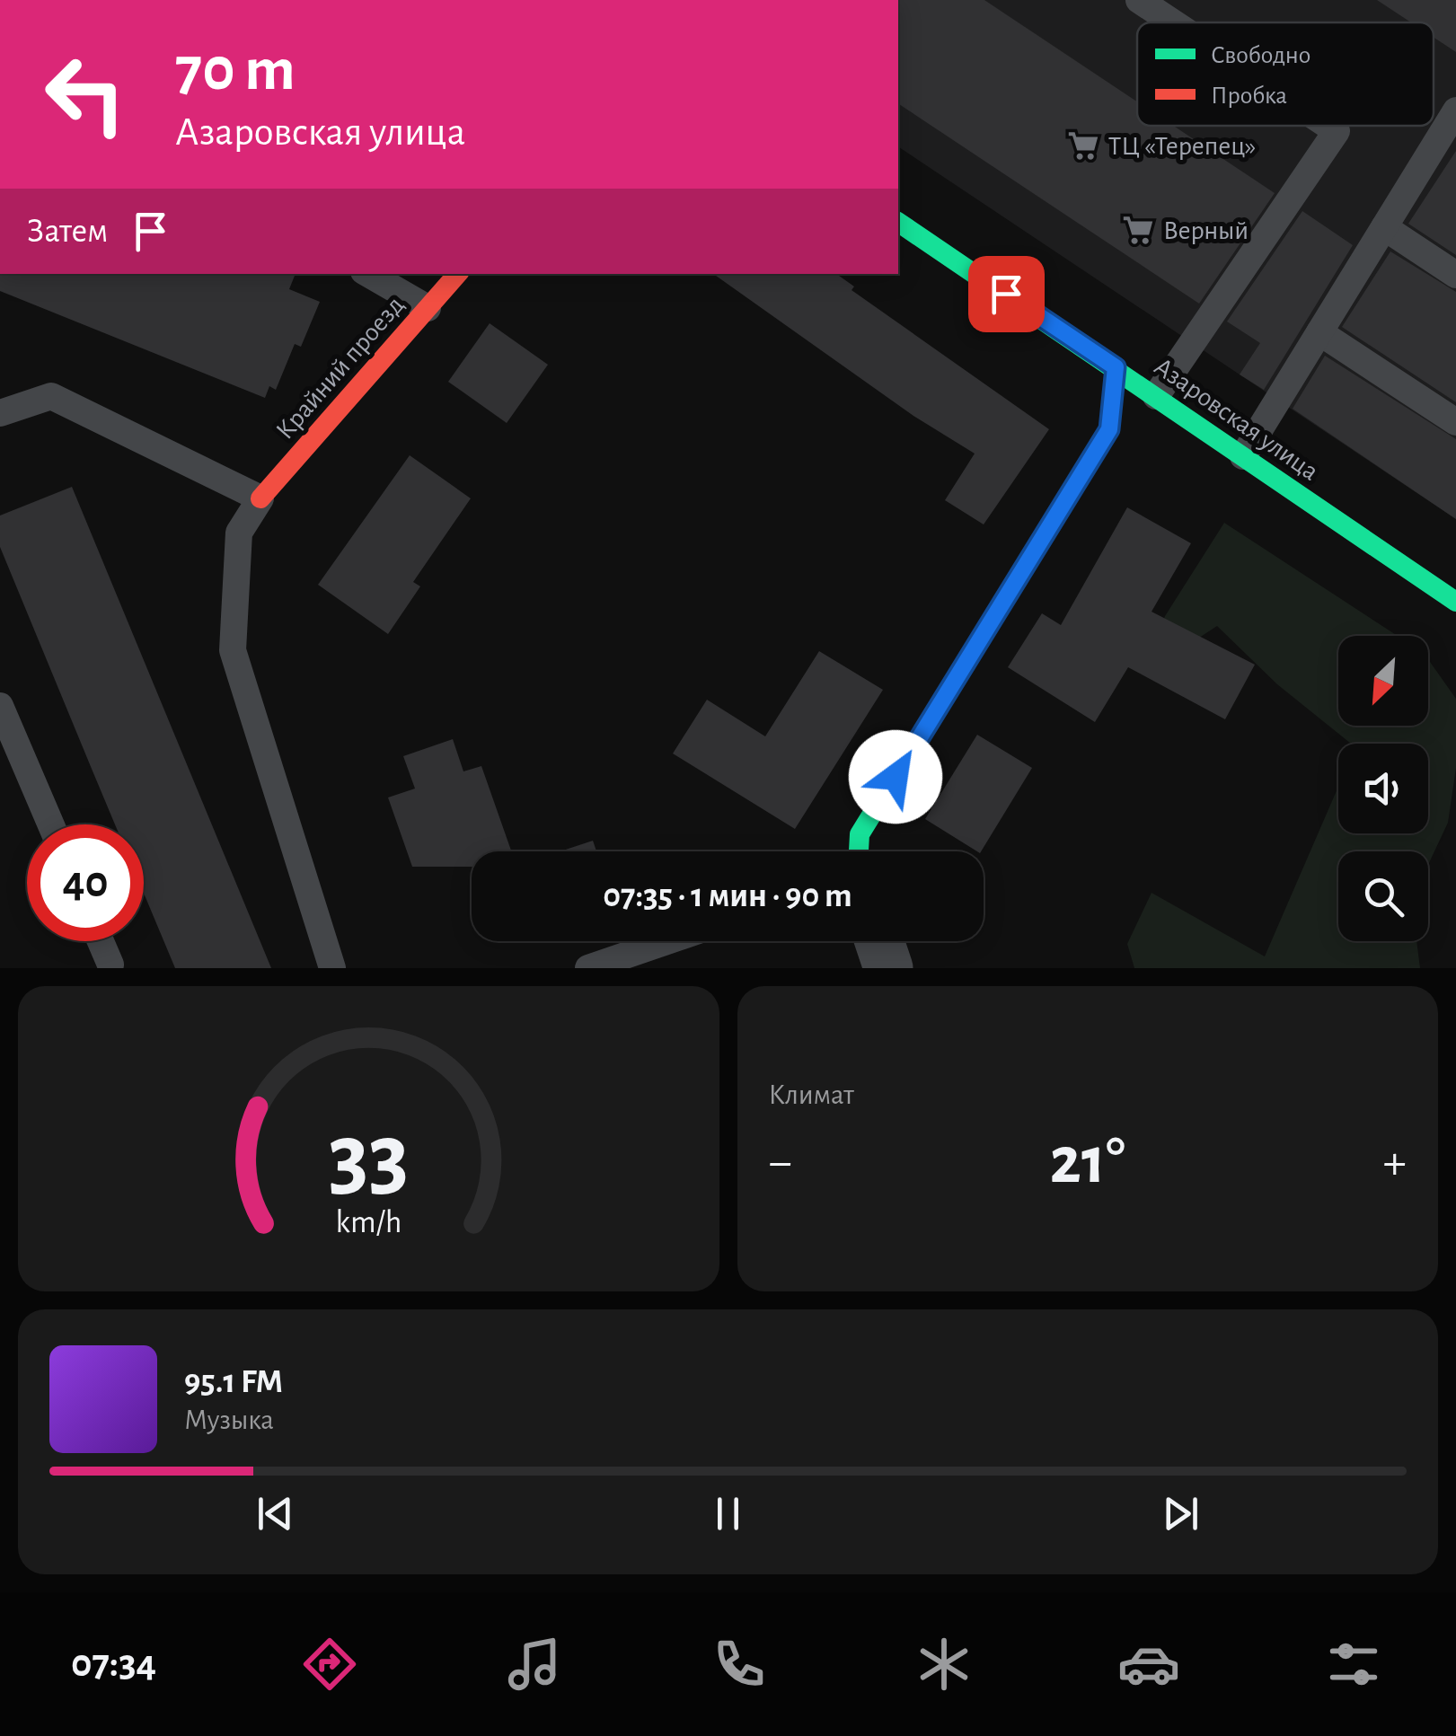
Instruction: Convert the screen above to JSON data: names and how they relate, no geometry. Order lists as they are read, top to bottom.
{
  "streets": {
    "street": ["Крайний проезд", "Азаровская улица"]
  },
  "places": {
    "supermarket": ["ТЦ «Терепец»", "Верный"]
  },
  "legend": ["Свободно", "Пробка"],
  "north": "bottom left",
  "page": {
    "turn": ["70 m", "Азаровская улица"],
    "then": "Затем",
    "limit": "40",
    "trip": "07:35 · 1 мин · 90 m",
    "tile": "Климат",
    "heat": ["−", "21°", "+"],
    "song": ["95.1 FM", "Музыка"],
    "tabs": "07:34",
    "gauge": ["33", "km/h"]
  }
}
